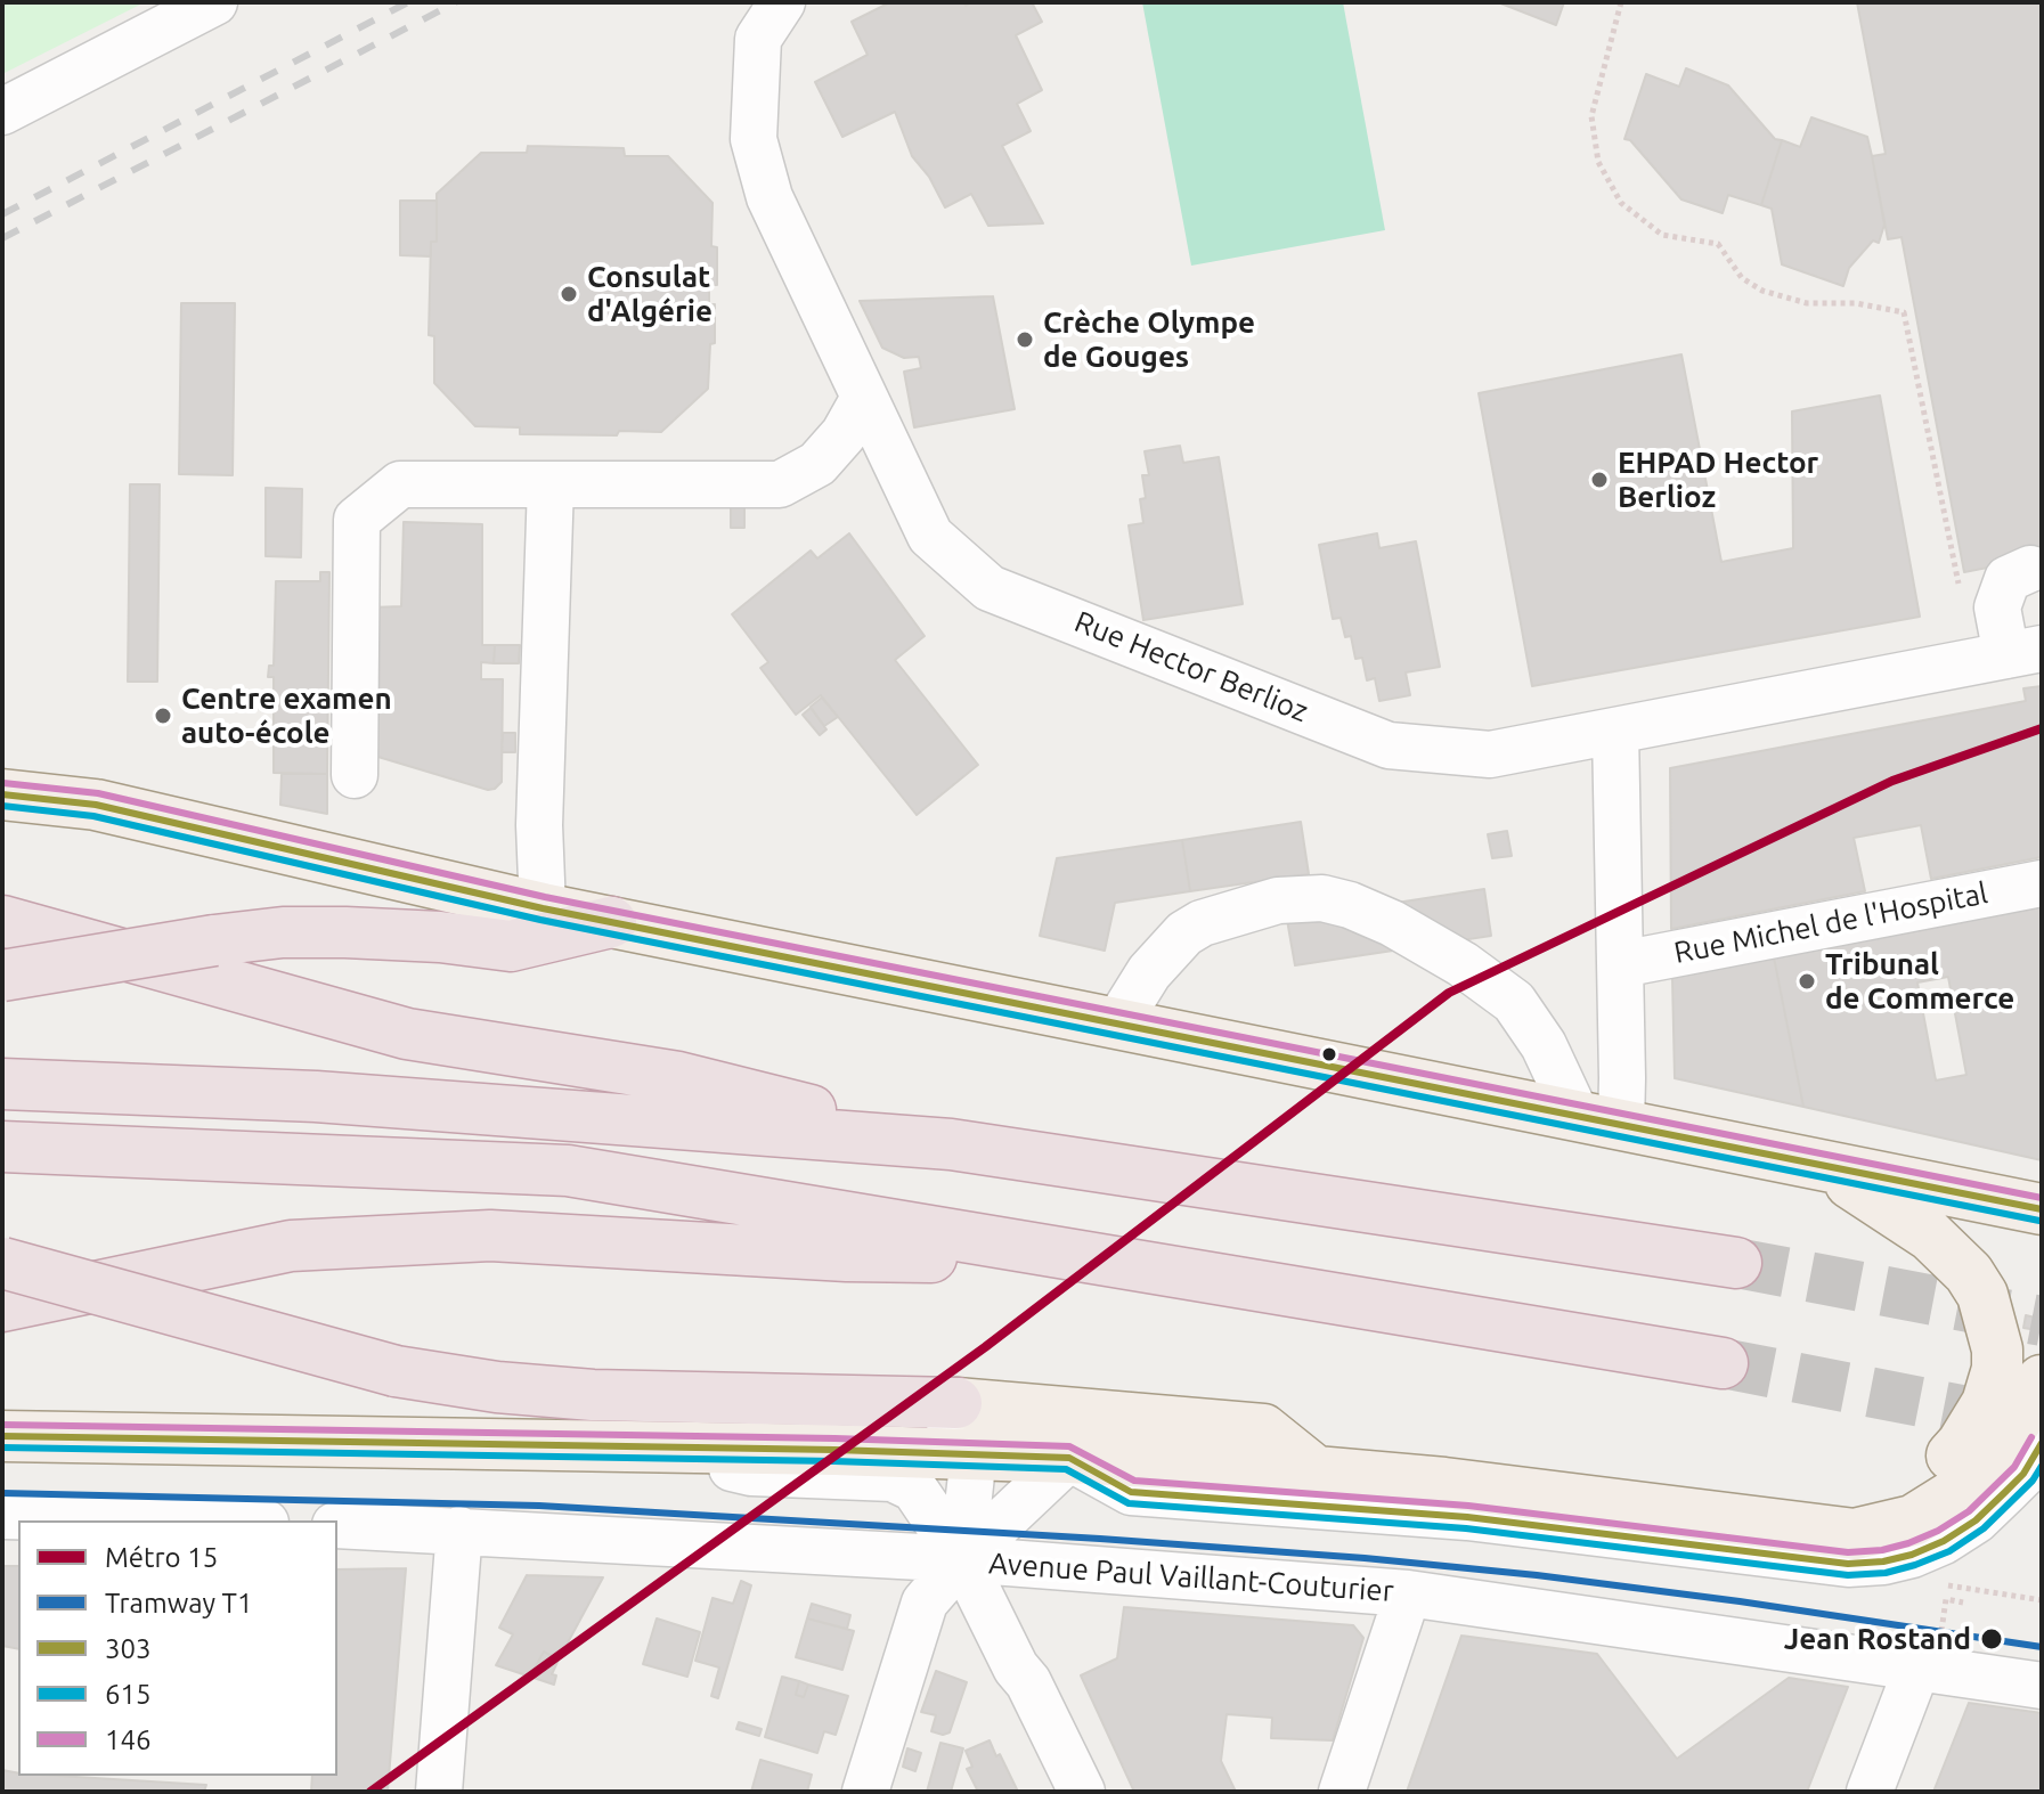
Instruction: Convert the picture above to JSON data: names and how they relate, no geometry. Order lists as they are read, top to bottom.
{
  "streets": {
    "street": ["Rue Hector Berlioz", "Rue Michel de l'Hospital", "Avenue Paul Vaillant-Couturier"]
  },
  "places": [
    "Consulat d'Algérie",
    "Crèche Olympe de Gouges",
    "EHPAD Hector Berlioz",
    "Centre examen auto-école",
    "Tribunal de Commerce",
    "Jean Rostand"
  ],
  "lines": [
    "metro line 15",
    "transit line 146",
    "transit line 303",
    "transit line 615",
    "tram line T1"
  ],
  "legend": [
    "Métro 15",
    "Tramway T1",
    "303",
    "615",
    "146"
  ]
}
